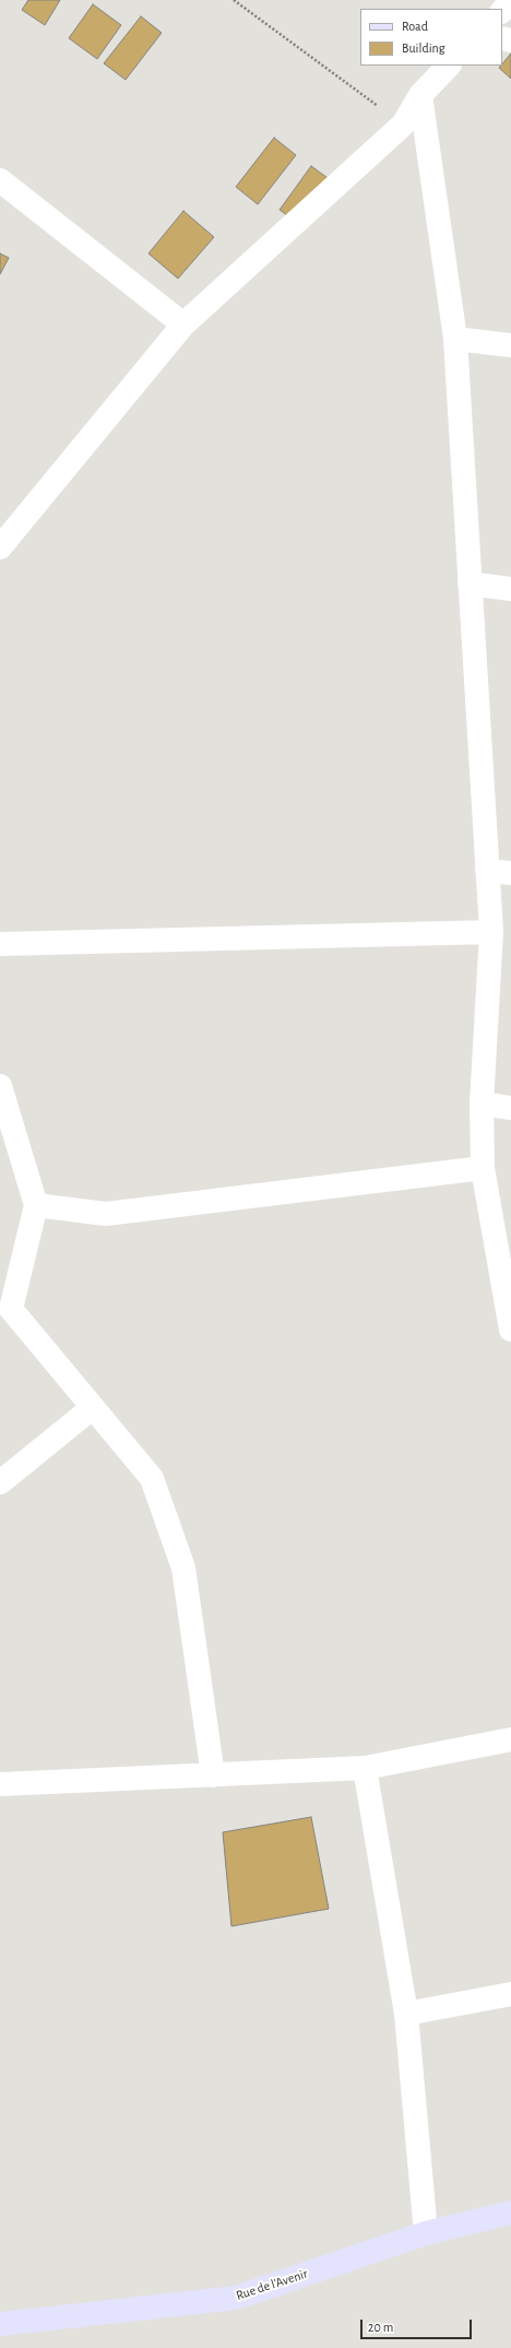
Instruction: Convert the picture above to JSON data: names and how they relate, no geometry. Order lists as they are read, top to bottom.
{
  "streets": {
    "main road": ["Rue de l'Avenir"]
  },
  "legend": ["Road", "Building"],
  "scale_bar": "20 m"
}
